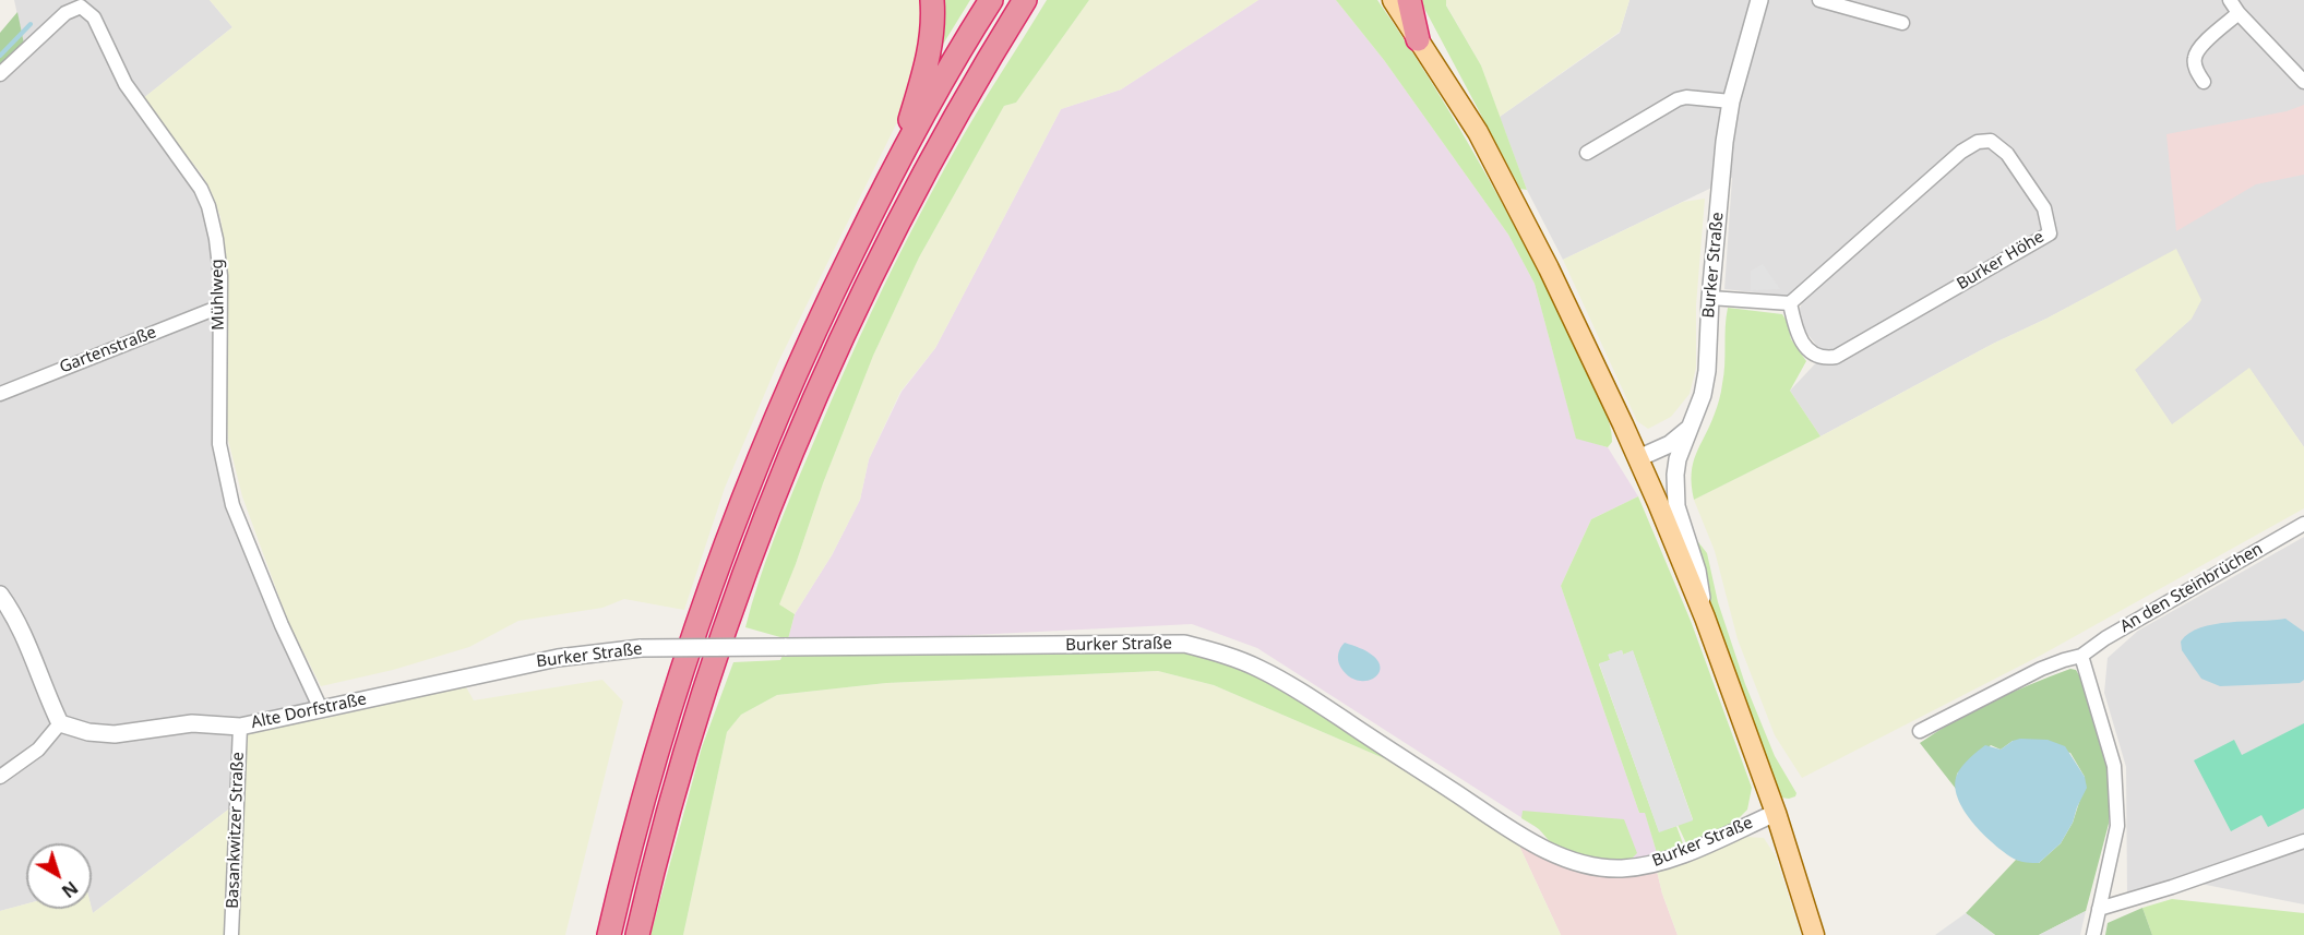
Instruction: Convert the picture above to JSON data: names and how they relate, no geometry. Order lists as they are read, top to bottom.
{
  "streets": {
    "main road": ["Burker Straße"],
    "street": [
      "Burker Höhe",
      "Mühlweg",
      "Gartenstraße",
      "An den Steinbrüchen",
      "Alte Dorfstraße",
      "Basankwitzer Straße"
    ]
  },
  "crossings": [
    ["Burker Straße", "Alte Dorfstraße"],
    ["Mühlweg", "Alte Dorfstraße"],
    ["Alte Dorfstraße", "Basankwitzer Straße"]
  ],
  "north": "bottom right"
}
